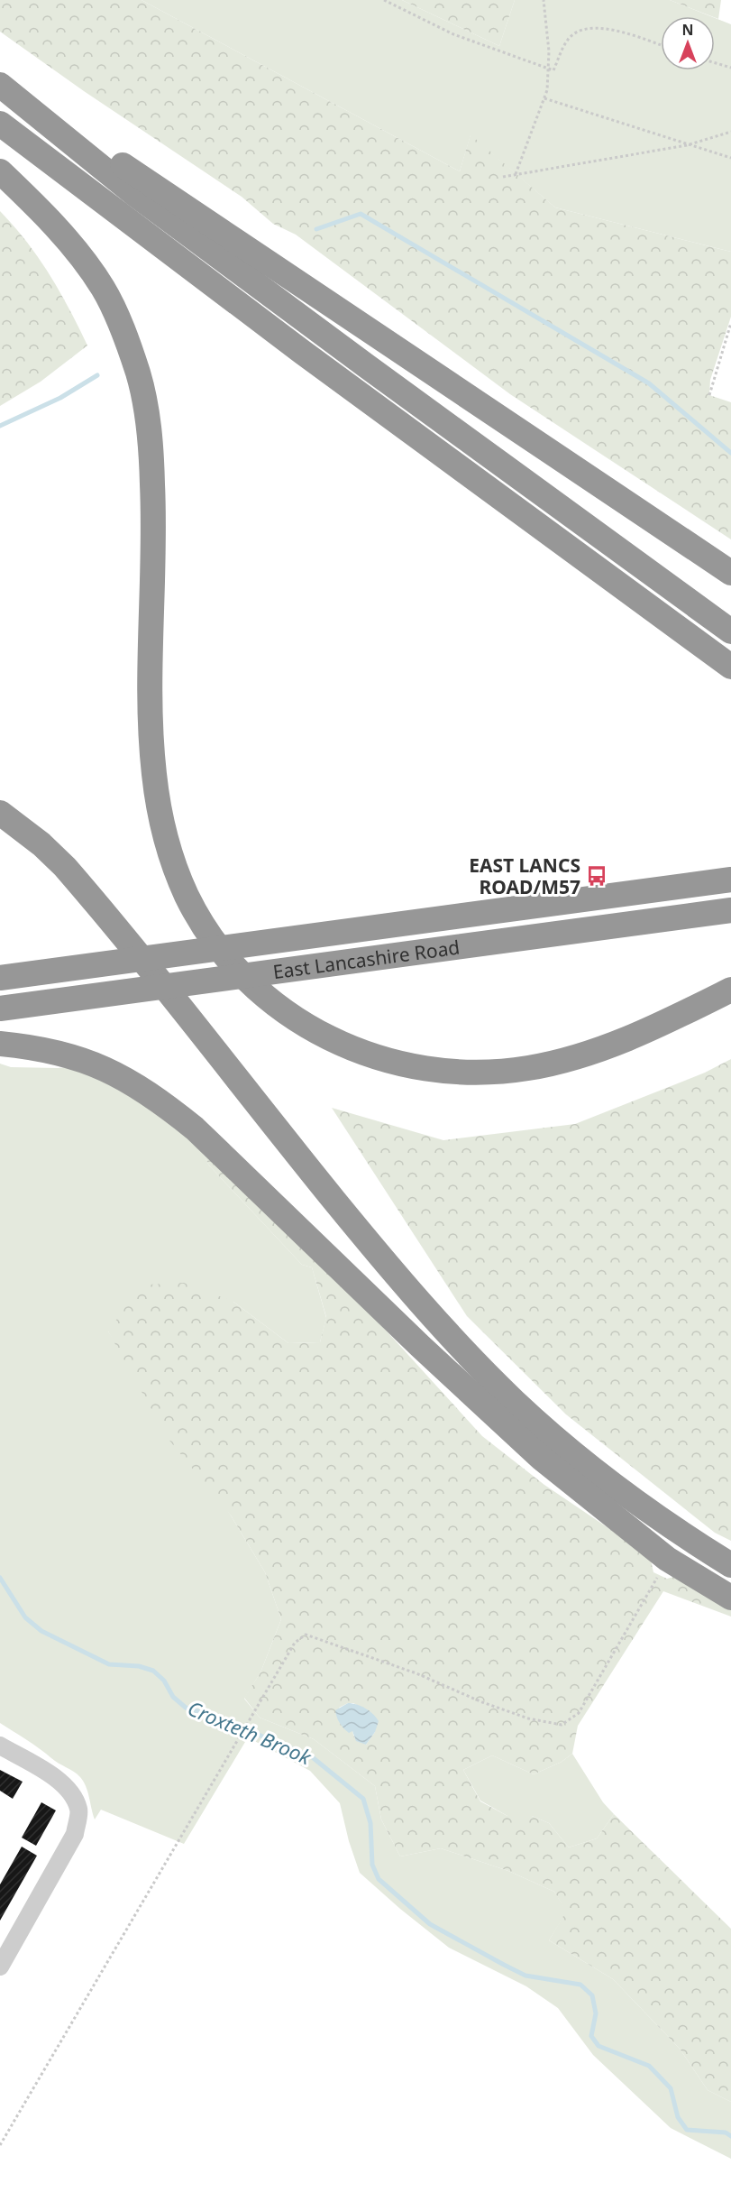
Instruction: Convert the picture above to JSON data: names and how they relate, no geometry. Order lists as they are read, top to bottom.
{
  "streets": {
    "highway": ["East Lancashire Road"]
  },
  "water": ["Croxteth Brook"],
  "places": {
    "bus stop": ["EAST LANCS ROAD/M57"]
  },
  "north": "top"
}
